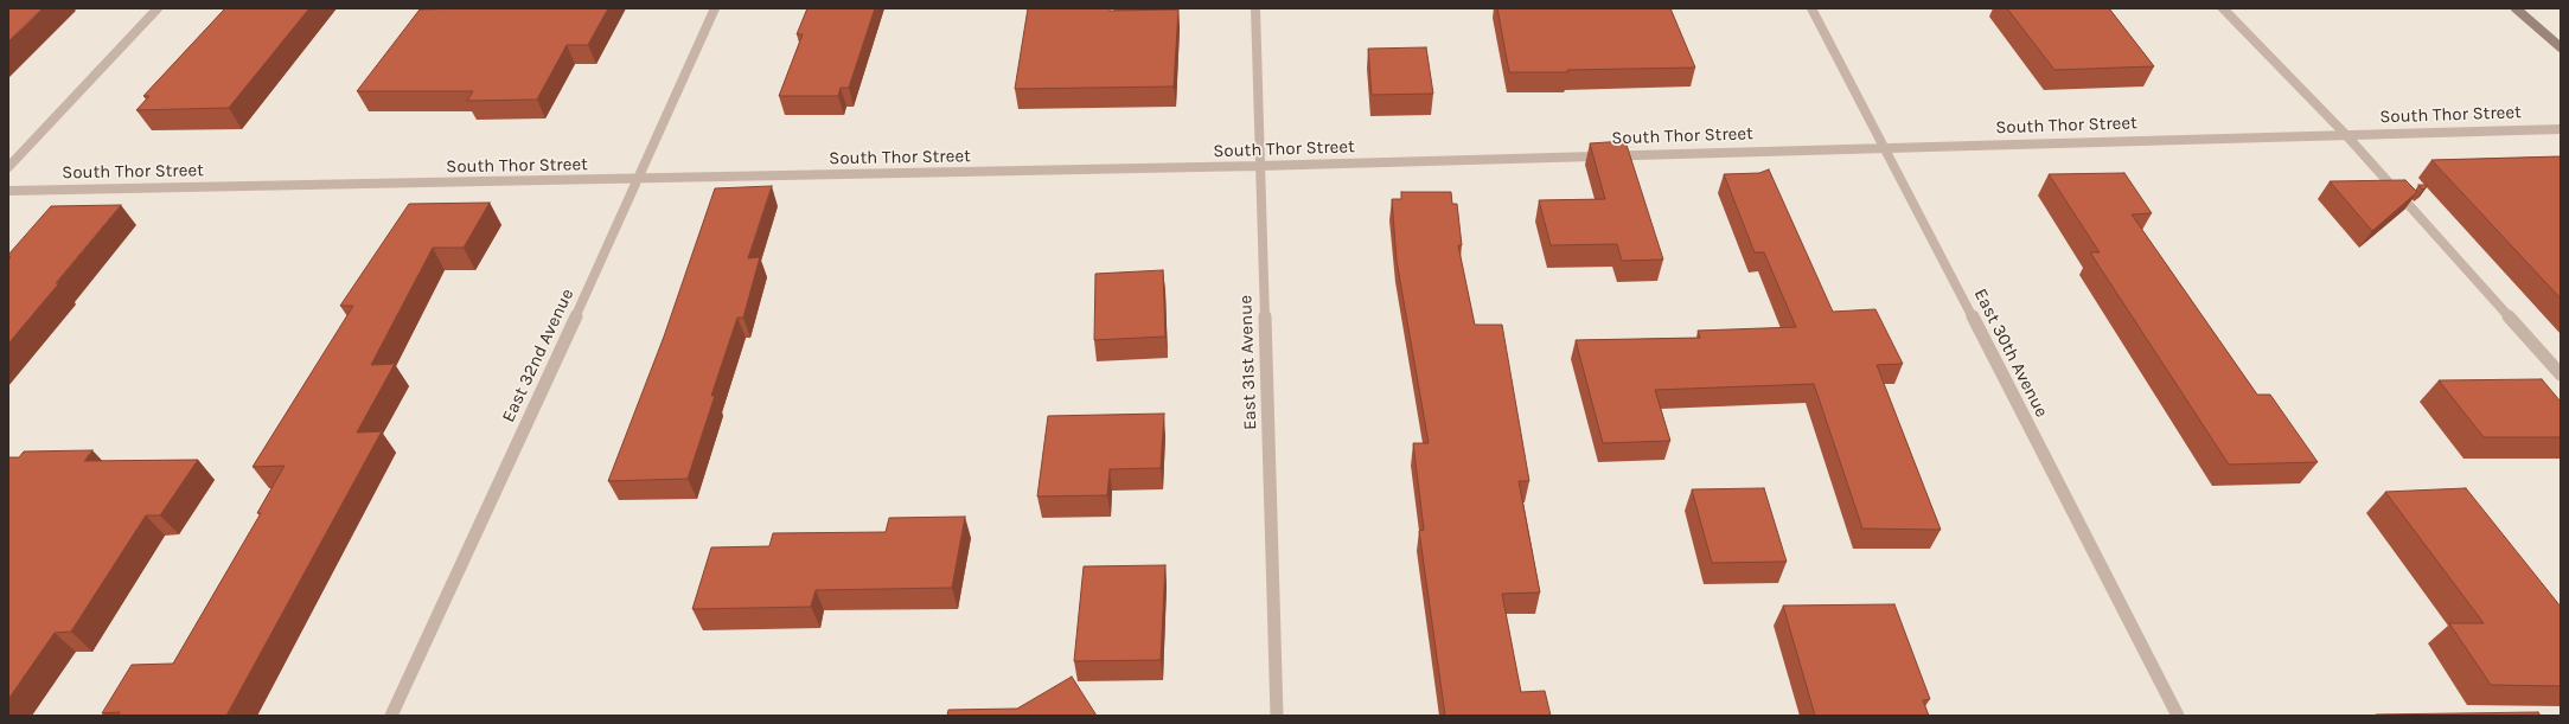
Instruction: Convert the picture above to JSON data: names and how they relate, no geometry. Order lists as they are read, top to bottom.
{
  "streets": {
    "street": [
      "South Thor Street",
      "East 30th Avenue",
      "East 32nd Avenue",
      "East 31st Avenue"
    ]
  },
  "crossings": [
    ["South Thor Street", "East 30th Avenue"],
    ["South Thor Street", "East 32nd Avenue"],
    ["South Thor Street", "East 31st Avenue"]
  ]
}
